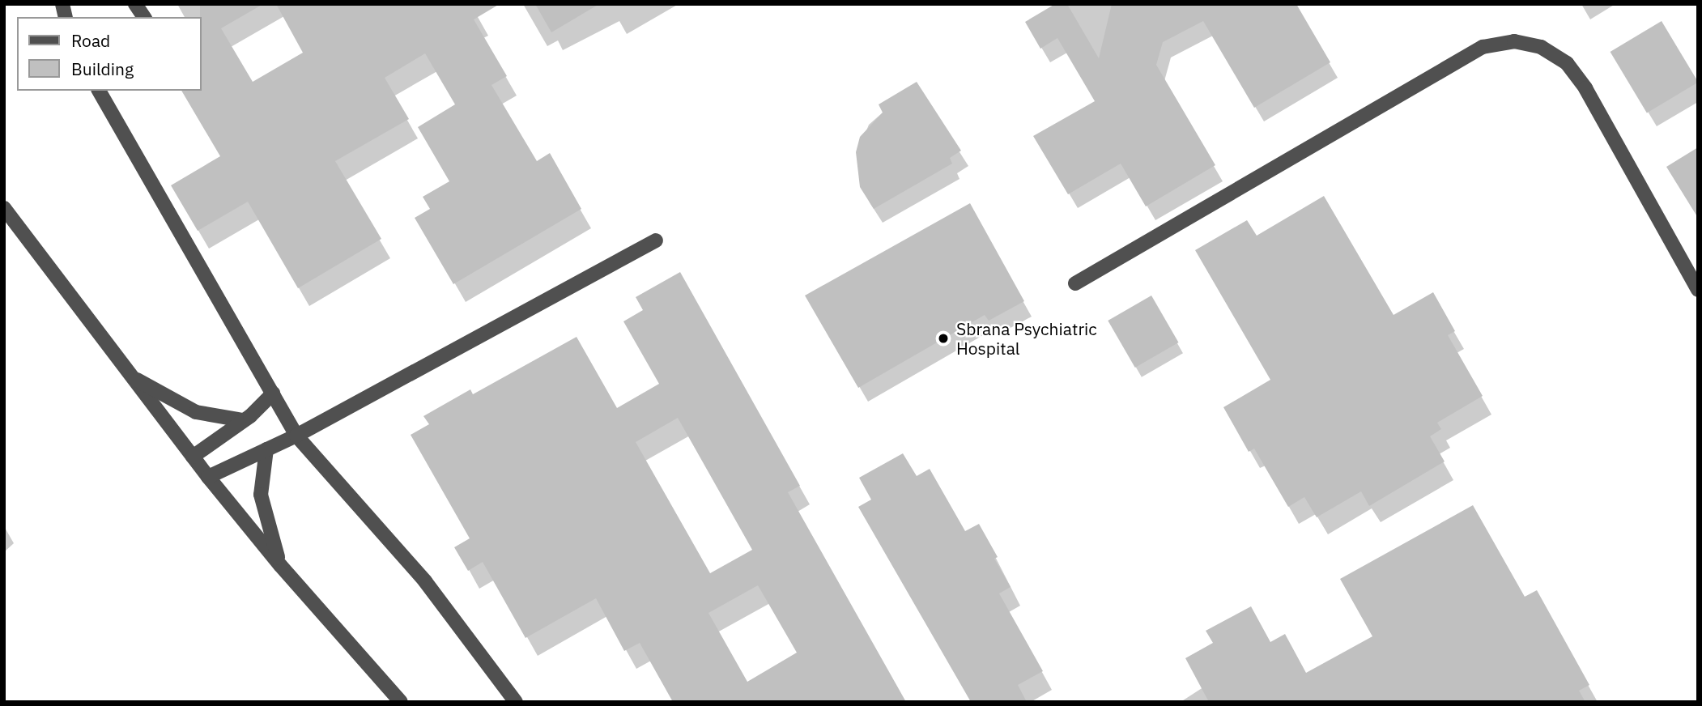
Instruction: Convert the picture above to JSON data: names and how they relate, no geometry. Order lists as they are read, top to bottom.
{
  "places": ["Sbrana Psychiatric Hospital"],
  "legend": ["Road", "Building"]
}
